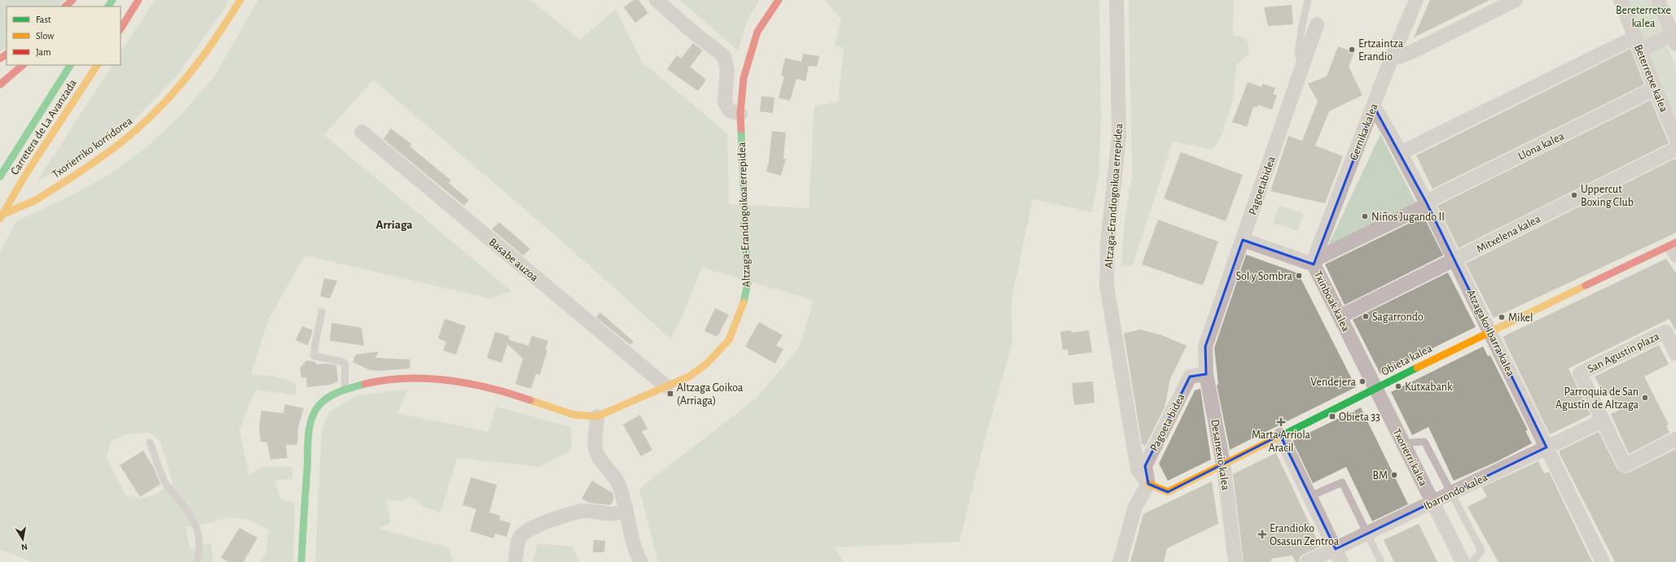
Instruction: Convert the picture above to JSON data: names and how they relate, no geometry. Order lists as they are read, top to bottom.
{
  "streets": {
    "main road": [
      "Carretera de La Avanzada",
      "Txorierriko korridorea",
      "Altzaga-Erandiogoikoa errepidea",
      "Obieta kalea"
    ],
    "street": [
      "Beterretxe kalea",
      "Gernika kalea",
      "Llona kalea",
      "Pagoetabidea",
      "Mitxelena kalea",
      "Basabe auzoa",
      "Txinboak kalea",
      "Atzagako Ibarra kalea",
      "San Agustin plaza",
      "Pagoeta bidea",
      "Desanexio kalea",
      "Txorierri kalea",
      "Ibarrondo kalea"
    ]
  },
  "crossings": [
    ["Beterretxe kalea", "Llona kalea"],
    ["Gernika kalea", "Llona kalea"],
    ["Gernika kalea", "Txinboak kalea"],
    ["Gernika kalea", "Atzagako Ibarra kalea"],
    ["Llona kalea", "Txinboak kalea"],
    ["Llona kalea", "Atzagako Ibarra kalea"],
    ["Pagoetabidea", "Txinboak kalea"],
    ["Pagoetabidea", "Desanexio kalea"],
    ["Altzaga-Erandiogoikoa errepidea", "Basabe auzoa"],
    ["Altzaga-Erandiogoikoa errepidea", "Obieta kalea"],
    ["Altzaga-Erandiogoikoa errepidea", "Pagoeta bidea"],
    ["Mitxelena kalea", "Txinboak kalea"],
    ["Mitxelena kalea", "Atzagako Ibarra kalea"],
    ["Txinboak kalea", "Obieta kalea"],
    ["Txinboak kalea", "Txorierri kalea"],
    ["Atzagako Ibarra kalea", "Obieta kalea"],
    ["Atzagako Ibarra kalea", "Ibarrondo kalea"],
    ["San Agustin plaza", "Ibarrondo kalea"],
    ["Obieta kalea", "Pagoeta bidea"],
    ["Obieta kalea", "Desanexio kalea"],
    ["Obieta kalea", "Txorierri kalea"],
    ["Pagoeta bidea", "Desanexio kalea"],
    ["Txorierri kalea", "Ibarrondo kalea"]
  ],
  "districts": ["Arriaga"],
  "parks": ["Bereterretxe kalea"],
  "places": {
    "other": [
      "Ertzaintza Erandio",
      "Uppercut Boxing Club",
      "Niños Jugando II",
      "Sol y Sombra",
      "Sagarrondo",
      "Mikel",
      "Vendejera",
      "Kutxabank",
      "Parroquia de San Agustín de Altzaga",
      "BM"
    ],
    "transit": ["Altzaga Goikoa (Arriaga)", "Obieta 33"],
    "health": ["Marta Arriola Aracil", "Erandioko Osasun Zentroa"]
  },
  "legend": ["Fast", "Slow", "Jam"],
  "north": "bottom"
}
